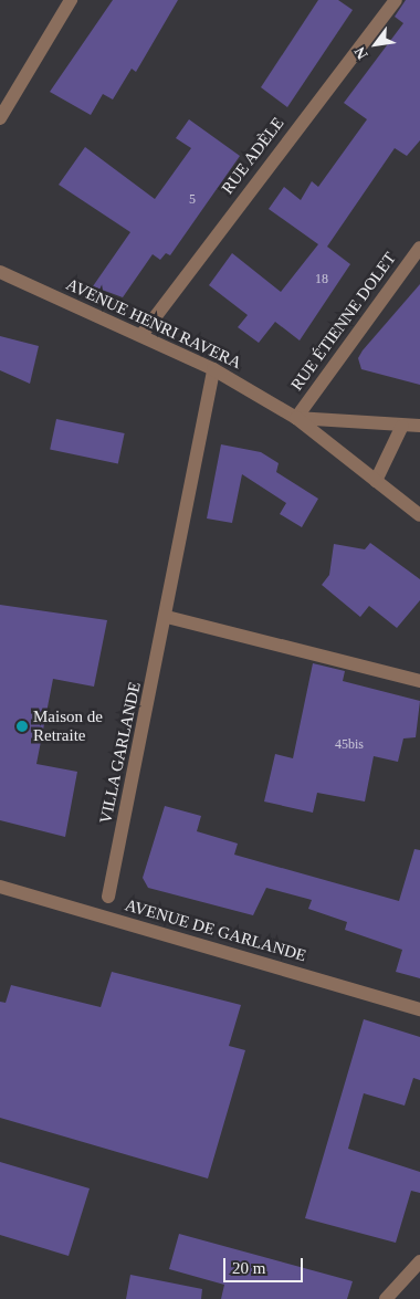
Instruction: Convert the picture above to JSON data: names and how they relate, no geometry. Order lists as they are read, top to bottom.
{
  "streets": {
    "street": [
      "RUE ADÈLE",
      "RUE ÉTIENNE DOLET",
      "AVENUE HENRI RAVERA",
      "VILLA GARLANDE",
      "AVENUE DE GARLANDE"
    ]
  },
  "crossings": [
    ["RUE ADÈLE", "AVENUE HENRI RAVERA"],
    ["RUE ÉTIENNE DOLET", "AVENUE HENRI RAVERA"],
    ["AVENUE HENRI RAVERA", "VILLA GARLANDE"]
  ],
  "places": ["Maison de Retraite"],
  "house_numbers": ["5", "18", "45bis"],
  "scale_bar": "20 m",
  "north": "bottom left"
}
